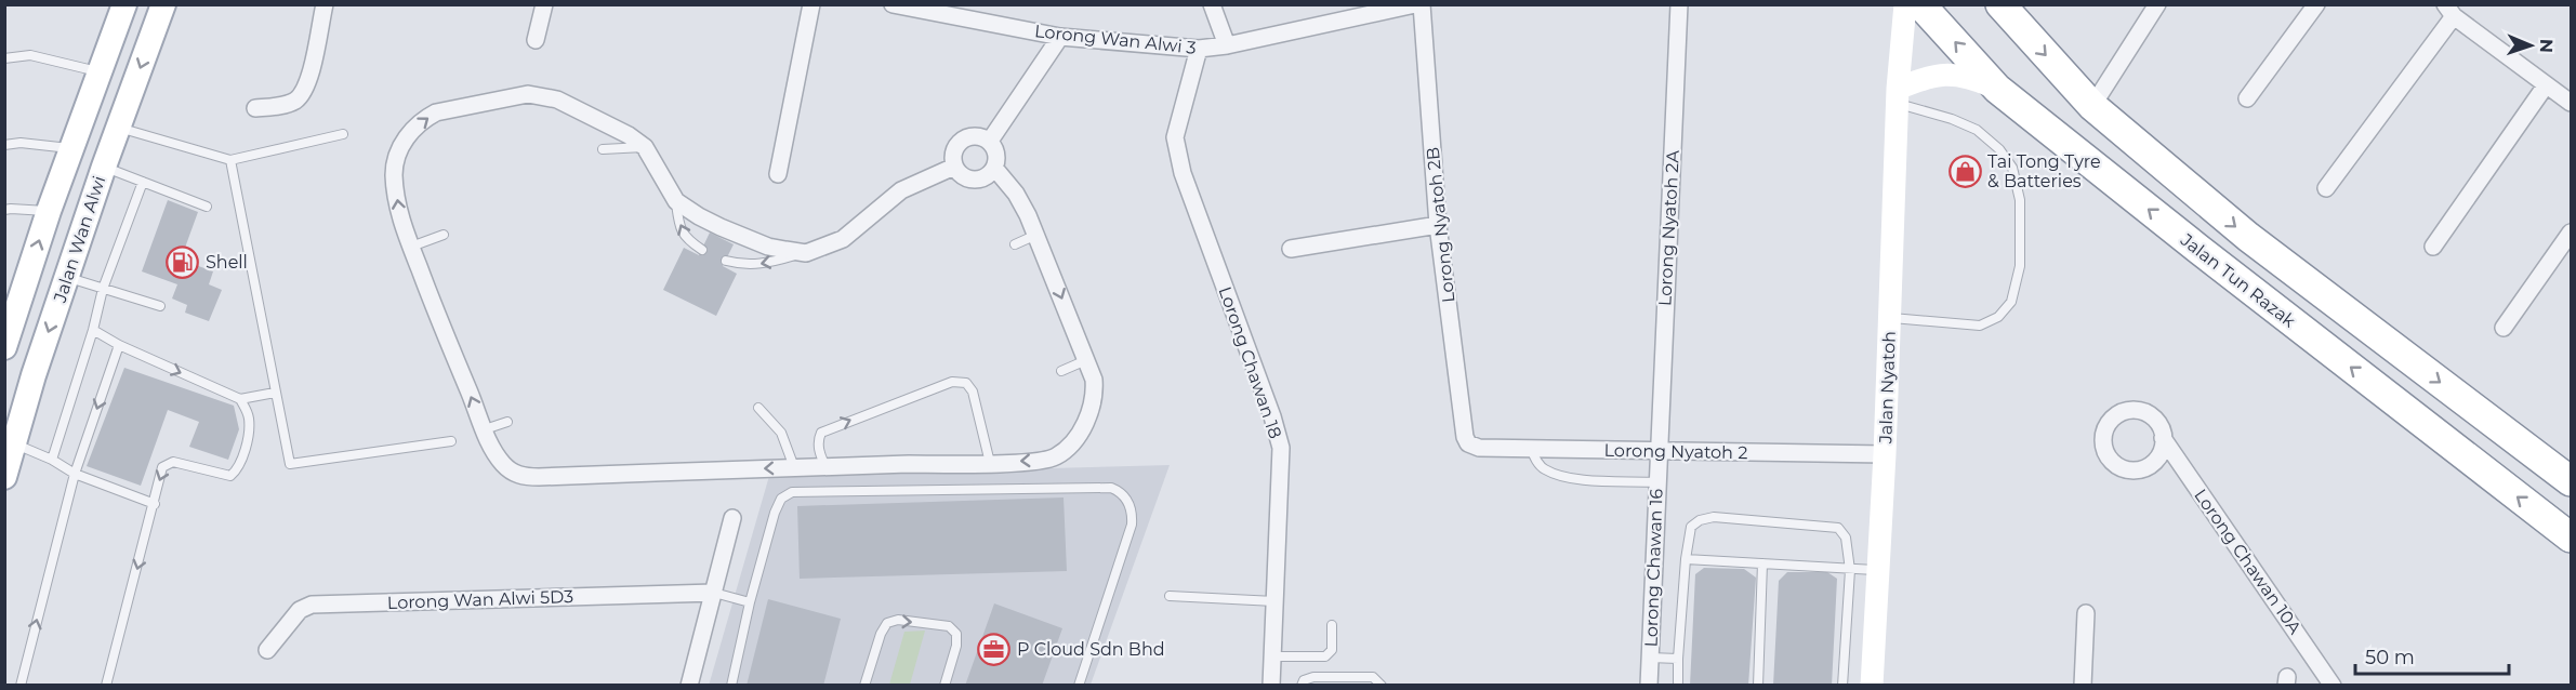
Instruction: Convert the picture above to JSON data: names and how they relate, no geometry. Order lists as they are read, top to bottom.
{
  "streets": {
    "highway": ["Jalan Tun Razak"],
    "main road": ["Jalan Wan Alwi"],
    "street": [
      "Lorong Wan Alwi 3",
      "Lorong Nyatoh 2B",
      "Lorong Nyatoh 2A",
      "Lorong Chawan 18",
      "Jalan Nyatoh",
      "Lorong Nyatoh 2",
      "Lorong Chawan 10A",
      "Lorong Chawan 16",
      "Lorong Wan Alwi 5D3"
    ]
  },
  "crossings": [
    ["Lorong Wan Alwi 3", "Lorong Chawan 18"],
    ["Lorong Nyatoh 2B", "Lorong Nyatoh 2"],
    ["Lorong Nyatoh 2A", "Lorong Nyatoh 2"],
    ["Lorong Nyatoh 2A", "Lorong Chawan 16"],
    ["Jalan Nyatoh", "Lorong Nyatoh 2"],
    ["Lorong Nyatoh 2", "Lorong Chawan 16"]
  ],
  "places": {
    "shop": ["Tai Tong Tyre & Batteries"],
    "fuel station": ["Shell"],
    "office": ["P Cloud Sdn Bhd"]
  },
  "scale_bar": "50 m",
  "north": "right"
}
